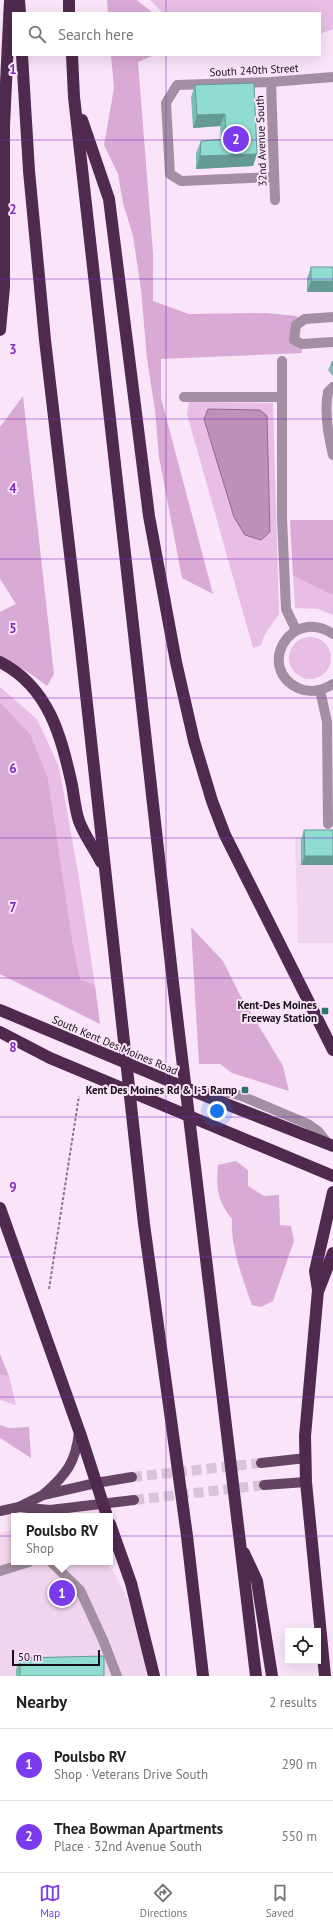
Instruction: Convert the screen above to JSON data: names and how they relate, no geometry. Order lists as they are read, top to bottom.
{
  "streets": {
    "highway": ["South Kent Des Moines Road"],
    "street": ["South 240th Street", "32nd Avenue South"]
  },
  "crossings": [
    ["South 240th Street", "32nd Avenue South"]
  ],
  "places": {
    "transit": ["Kent-Des Moines Freeway Station", "Kent Des Moines Rd & I-5 Ramp"]
  },
  "scale_bar": "50 m",
  "page": {
    "search": "Search here",
    "pins": ["2", "1"],
    "popup": ["Poulsbo RV", "Shop"],
    "scale": "50 m",
    "heading": ["Nearby", "2 results"],
    "list": [
      {
        "mark": "1",
        "name": "Poulsbo RV",
        "note": "Shop · Veterans Drive South",
        "value": "290 m"
      },
      {
        "mark": "2",
        "name": "Thea Bowman Apartments",
        "note": "Place · 32nd Avenue South",
        "value": "550 m"
      }
    ],
    "nav": ["Map", "Directions", "Saved"]
  },
  "grid": {
    "rows": [
      "1",
      "2",
      "3",
      "4",
      "5",
      "6",
      "7",
      "8",
      "9"
    ]
  }
}
